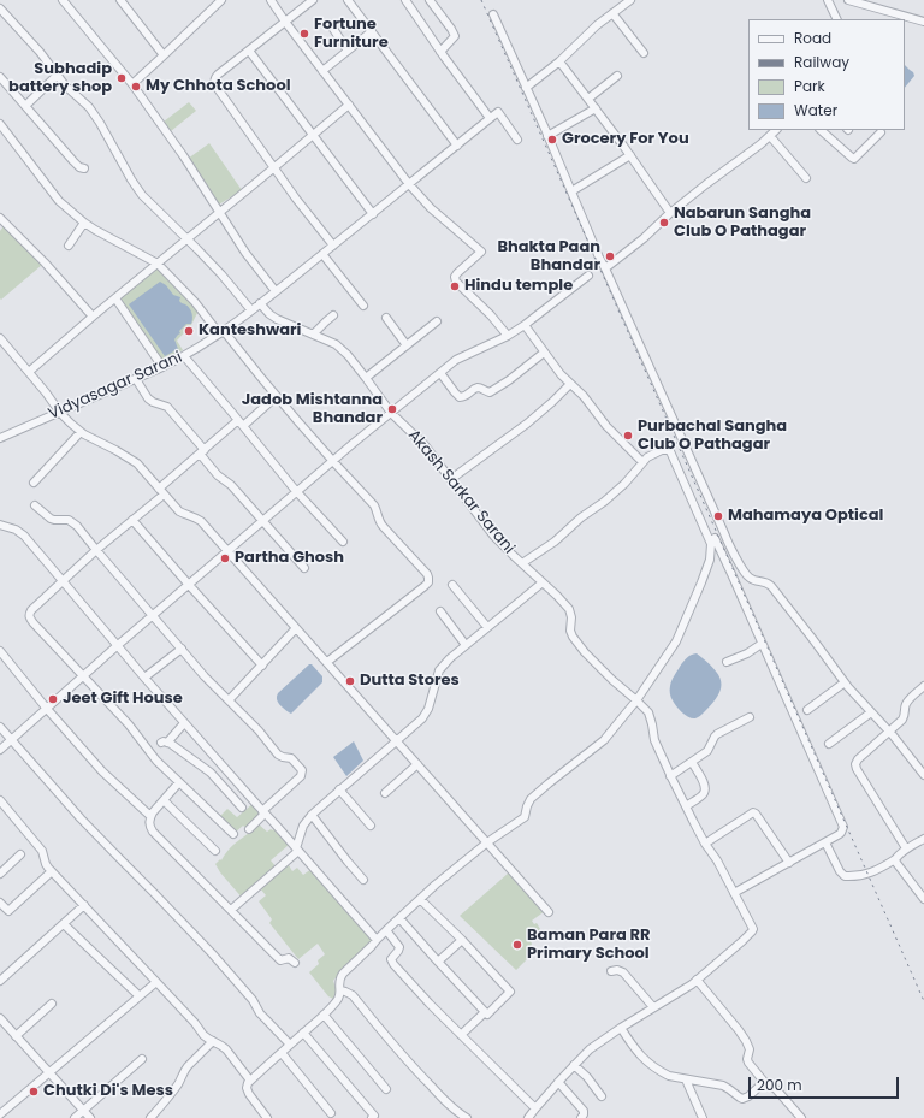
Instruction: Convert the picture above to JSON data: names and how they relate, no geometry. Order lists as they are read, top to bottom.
{
  "streets": {
    "street": ["Vidyasagar Sarani", "Akash Sarkar Sarani"]
  },
  "crossings": [
    ["Vidyasagar Sarani", "Akash Sarkar Sarani"]
  ],
  "places": [
    "Fortune Furniture",
    "Subhadip battery shop",
    "My Chhota School",
    "Grocery For You",
    "Nabarun Sangha Club O Pathagar",
    "Bhakta Paan Bhandar",
    "Hindu temple",
    "Kanteshwari",
    "Jadob Mishtanna Bhandar",
    "Purbachal Sangha Club O Pathagar",
    "Mahamaya Optical",
    "Partha Ghosh",
    "Dutta Stores",
    "Jeet Gift House",
    "Baman Para RR Primary School",
    "Chutki Di's Mess"
  ],
  "legend": [
    "Road",
    "Railway",
    "Park",
    "Water"
  ],
  "scale_bar": "200 m"
}
